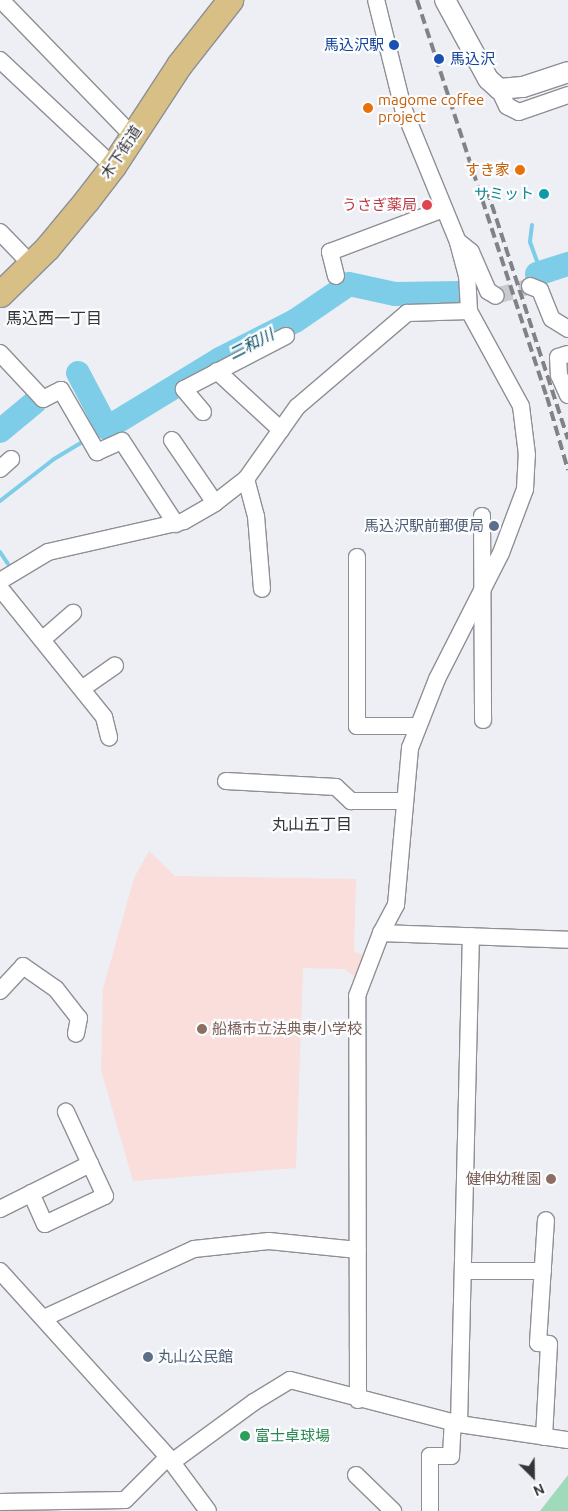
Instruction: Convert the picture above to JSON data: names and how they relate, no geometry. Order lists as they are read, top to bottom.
{
  "streets": {
    "main road": ["木下街道"]
  },
  "districts": ["馬込西一丁目", "丸山五丁目"],
  "water": ["二和川"],
  "places": [
    "馬込沢駅",
    "馬込沢",
    "magome coffee project",
    "すき家",
    "サミット",
    "うさぎ薬局",
    "馬込沢駅前郵便局",
    "船橋市立法典東小学校",
    "健伸幼稚園",
    "丸山公民館",
    "富士卓球場"
  ],
  "north": "bottom right"
}
